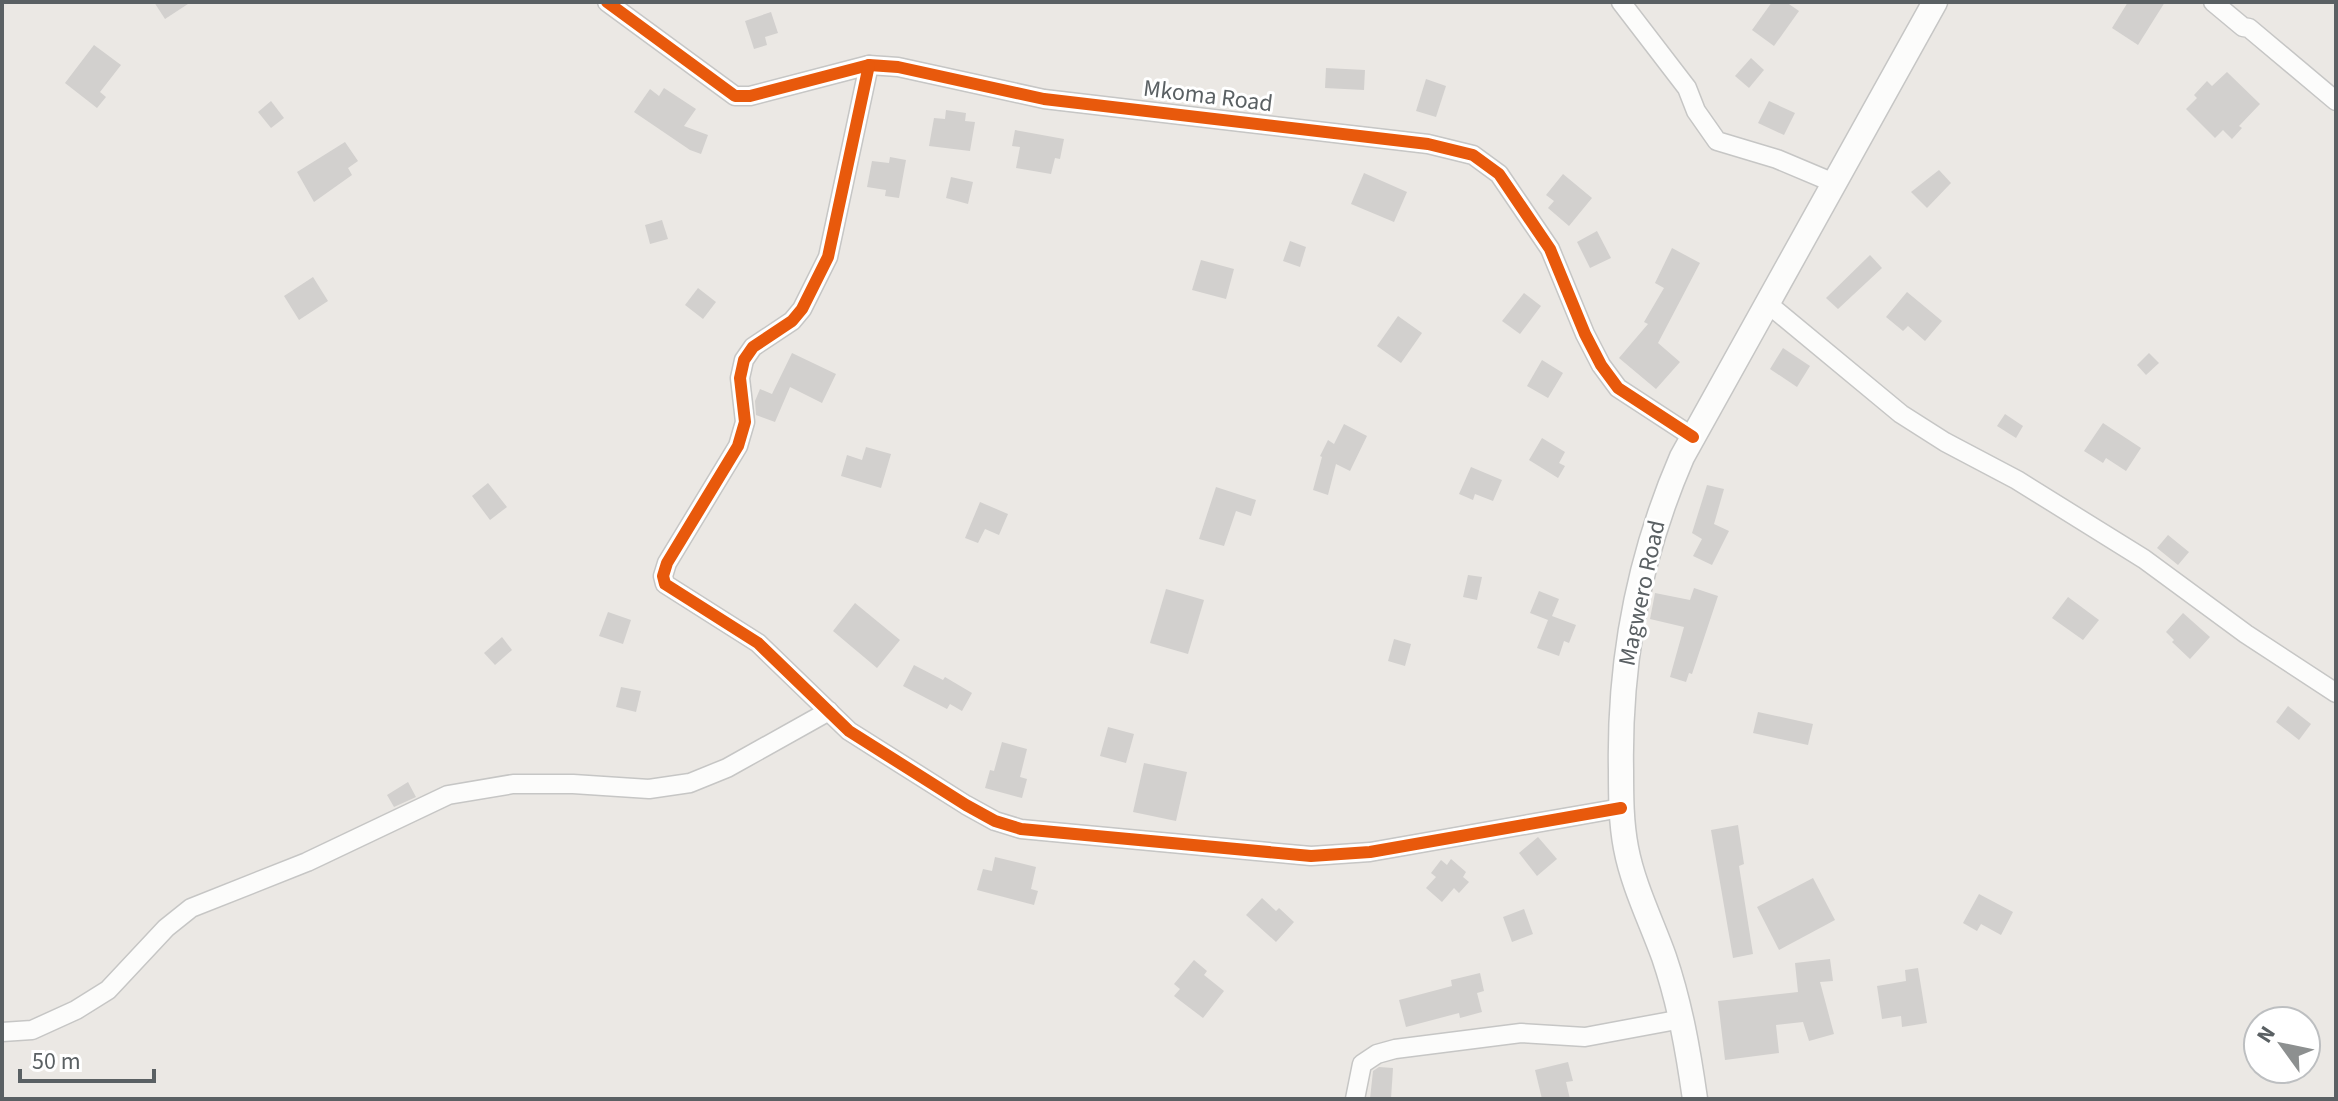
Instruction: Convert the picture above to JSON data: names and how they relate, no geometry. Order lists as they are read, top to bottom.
{
  "streets": {
    "street": ["Mkoma Road", "Magwero Road"]
  },
  "crossings": [
    ["Mkoma Road", "Magwero Road"]
  ],
  "scale_bar": "50 m",
  "north": "top left"
}
